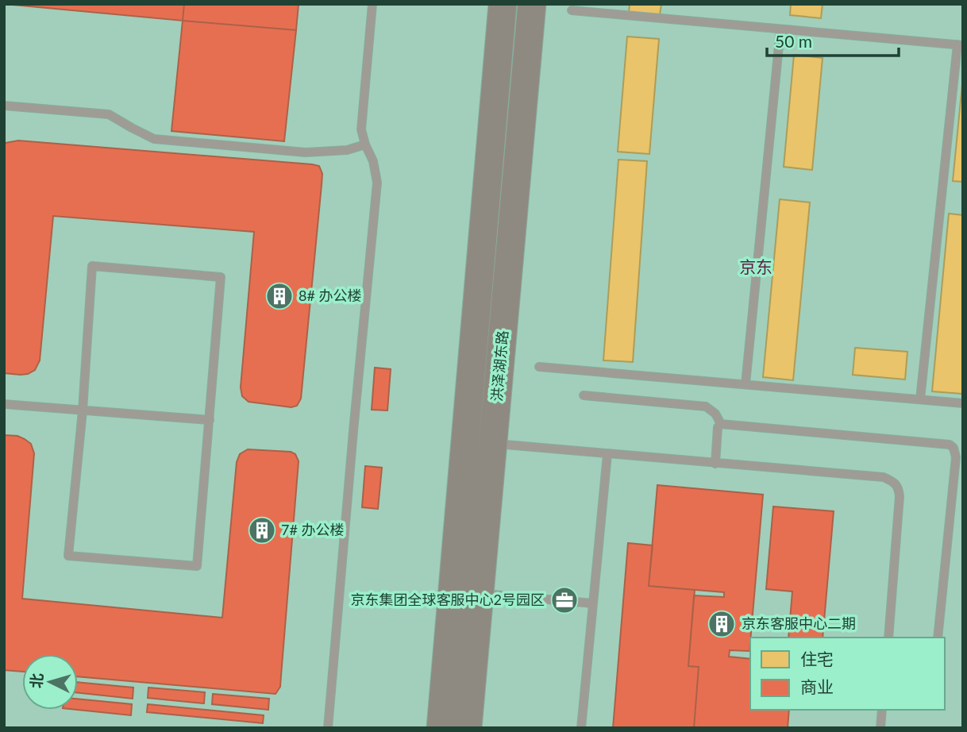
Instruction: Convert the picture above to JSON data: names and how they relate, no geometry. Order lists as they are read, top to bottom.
{
  "streets": {
    "main road": ["洪泽湖东路"]
  },
  "districts": ["京东"],
  "places": {
    "building": ["8# 办公楼", "7# 办公楼", "京东客服中心二期"],
    "office": ["京东集团全球客服中心2号园区"]
  },
  "legend": ["住宅", "商业"],
  "scale_bar": "50 m",
  "north": "left"
}
